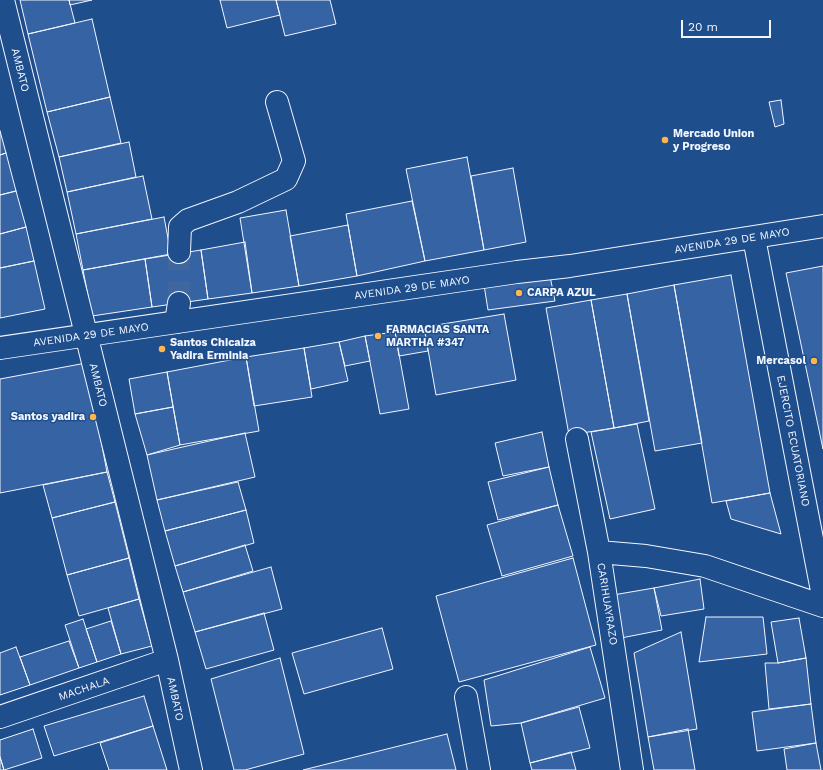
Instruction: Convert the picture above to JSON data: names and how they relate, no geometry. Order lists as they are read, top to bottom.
{
  "streets": {
    "street": [
      "AMBATO",
      "AVENIDA 29 DE MAYO",
      "EJERCITO ECUATORIANO",
      "CARIHUAYRAZO",
      "MACHALA"
    ]
  },
  "crossings": [
    ["AMBATO", "AVENIDA 29 DE MAYO"],
    ["AMBATO", "MACHALA"],
    ["AVENIDA 29 DE MAYO", "EJERCITO ECUATORIANO"]
  ],
  "places": [
    "Mercado Union y Progreso",
    "CARPA AZUL",
    "FARMACIAS SANTA MARTHA #347",
    "Santos Chicaiza Yadira Erminia",
    "Mercasol",
    "Santos yadira"
  ],
  "scale_bar": "20 m"
}
